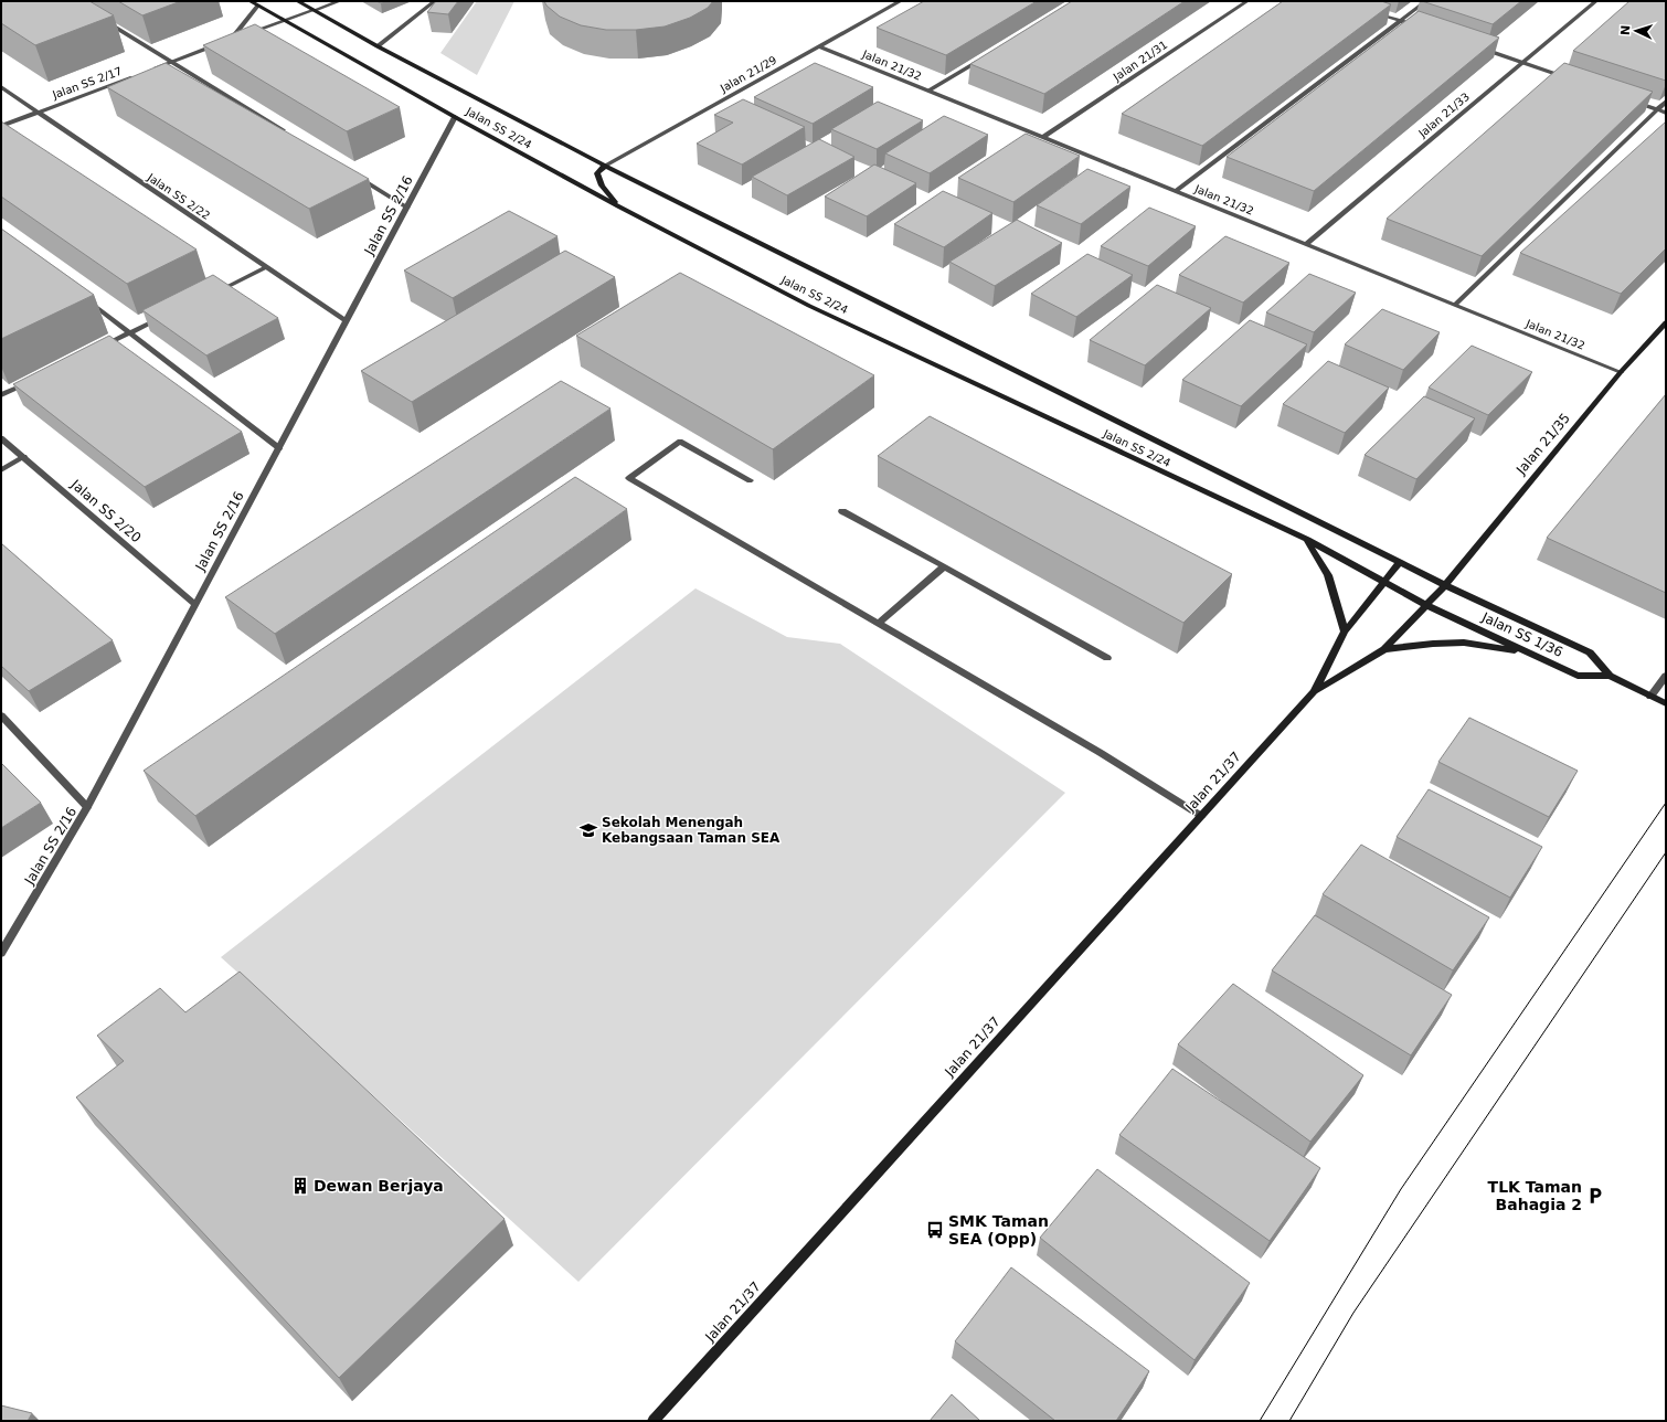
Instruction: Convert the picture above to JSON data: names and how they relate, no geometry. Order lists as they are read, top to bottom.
{
  "streets": {
    "main road": [
      "Jalan SS 2/24",
      "Jalan 21/35",
      "Jalan SS 1/36",
      "Jalan 21/37"
    ],
    "street": [
      "Jalan 21/31",
      "Jalan 21/32",
      "Jalan 21/29",
      "Jalan SS 2/17",
      "Jalan 21/33",
      "Jalan SS 2/22",
      "Jalan SS 2/16",
      "Jalan SS 2/20"
    ]
  },
  "crossings": [
    ["Jalan 21/31", "Jalan 21/32"],
    ["Jalan 21/32", "Jalan 21/29"],
    ["Jalan 21/32", "Jalan 21/33"],
    ["Jalan 21/32", "Jalan 21/35"],
    ["Jalan 21/29", "Jalan SS 2/24"],
    ["Jalan SS 2/17", "Jalan SS 2/22"],
    ["Jalan SS 2/24", "Jalan SS 2/16"],
    ["Jalan SS 2/24", "Jalan 21/35"],
    ["Jalan SS 2/24", "Jalan SS 1/36"],
    ["Jalan SS 2/24", "Jalan 21/37"],
    ["Jalan SS 2/22", "Jalan SS 2/16"],
    ["Jalan SS 2/16", "Jalan SS 2/20"],
    ["Jalan 21/35", "Jalan SS 1/36"],
    ["Jalan 21/35", "Jalan 21/37"],
    ["Jalan SS 1/36", "Jalan 21/37"]
  ],
  "places": {
    "school or university": ["Sekolah Menengah Kebangsaan Taman SEA"],
    "building": ["Dewan Berjaya"],
    "parking": ["TLK Taman Bahagia 2"],
    "bus stop": ["SMK Taman SEA (Opp)"]
  },
  "north": "left"
}
